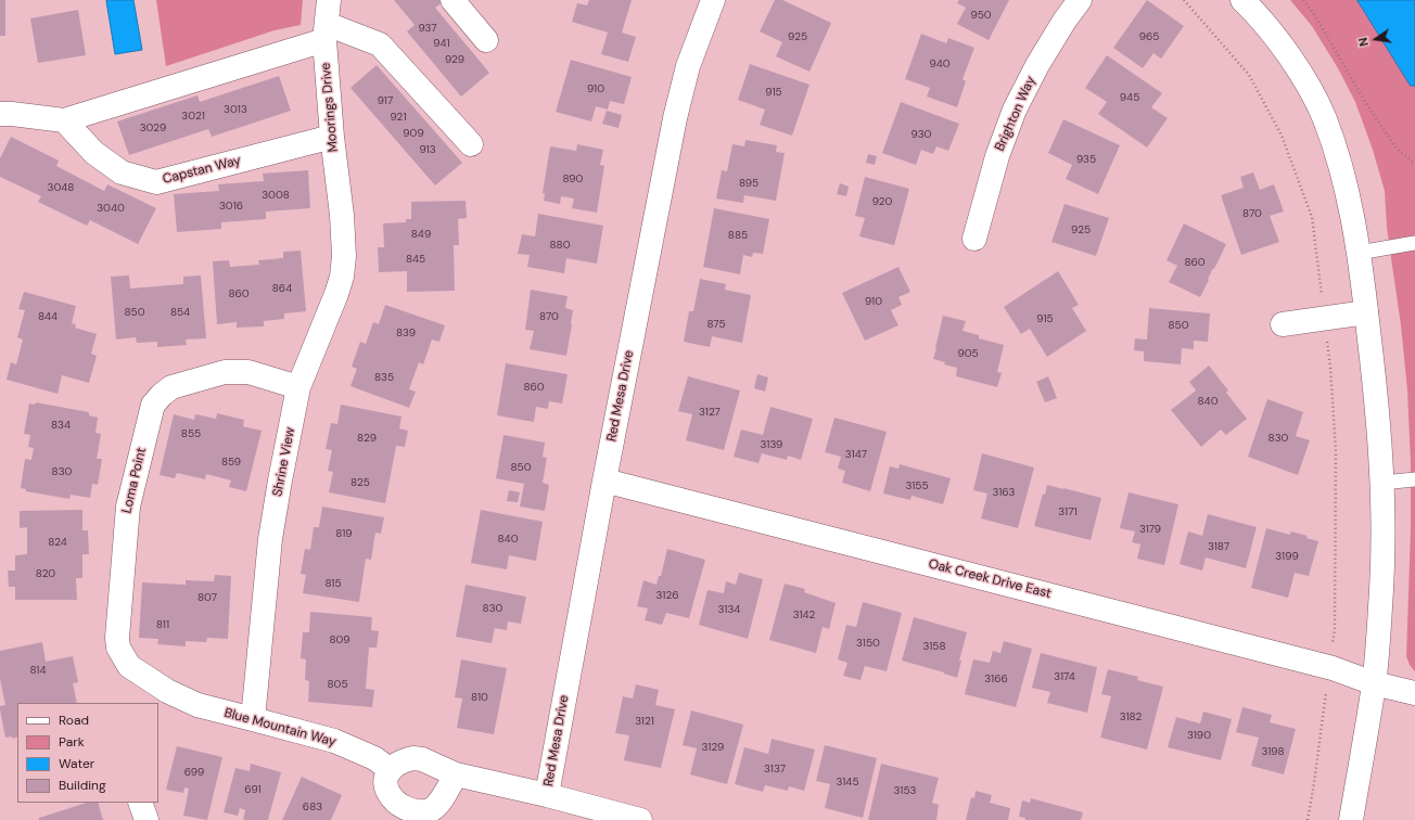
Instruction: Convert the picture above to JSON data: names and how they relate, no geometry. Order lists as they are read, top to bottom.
{
  "streets": {
    "street": [
      "Moorings Drive",
      "Brighton Way",
      "Capstan Way",
      "Red Mesa Drive",
      "Shrine View",
      "Loma Point",
      "Oak Creek Drive East",
      "Blue Mountain Way"
    ]
  },
  "crossings": [
    ["Moorings Drive", "Capstan Way"],
    ["Moorings Drive", "Shrine View"],
    ["Red Mesa Drive", "Oak Creek Drive East"],
    ["Shrine View", "Loma Point"],
    ["Shrine View", "Blue Mountain Way"],
    ["Loma Point", "Blue Mountain Way"]
  ],
  "house_numbers": [
    "950",
    "937",
    "925",
    "965",
    "941",
    "929",
    "940",
    "910",
    "915",
    "945",
    "917",
    "3013",
    "3021",
    "921",
    "3029",
    "909",
    "930",
    "913",
    "935",
    "890",
    "895",
    "3048",
    "3008",
    "920",
    "3016",
    "3040",
    "870",
    "925",
    "849",
    "885",
    "880",
    "845",
    "860",
    "864",
    "860",
    "910",
    "850",
    "854",
    "844",
    "870",
    "915",
    "875",
    "850",
    "839",
    "905",
    "835",
    "860",
    "840",
    "3127",
    "834",
    "855",
    "829",
    "830",
    "3139",
    "3147",
    "859",
    "850",
    "830",
    "825",
    "3155",
    "3163",
    "3171",
    "3179",
    "819",
    "840",
    "824",
    "3187",
    "3199",
    "820",
    "815",
    "3126",
    "807",
    "830",
    "3134",
    "3142",
    "811",
    "809",
    "3150",
    "3158",
    "814",
    "3174",
    "3166",
    "805",
    "810",
    "3182",
    "3121",
    "3190",
    "3129",
    "3198",
    "3137",
    "699",
    "3145",
    "691",
    "3153",
    "683"
  ],
  "legend": [
    "Road",
    "Park",
    "Water",
    "Building"
  ],
  "north": "left"
}
